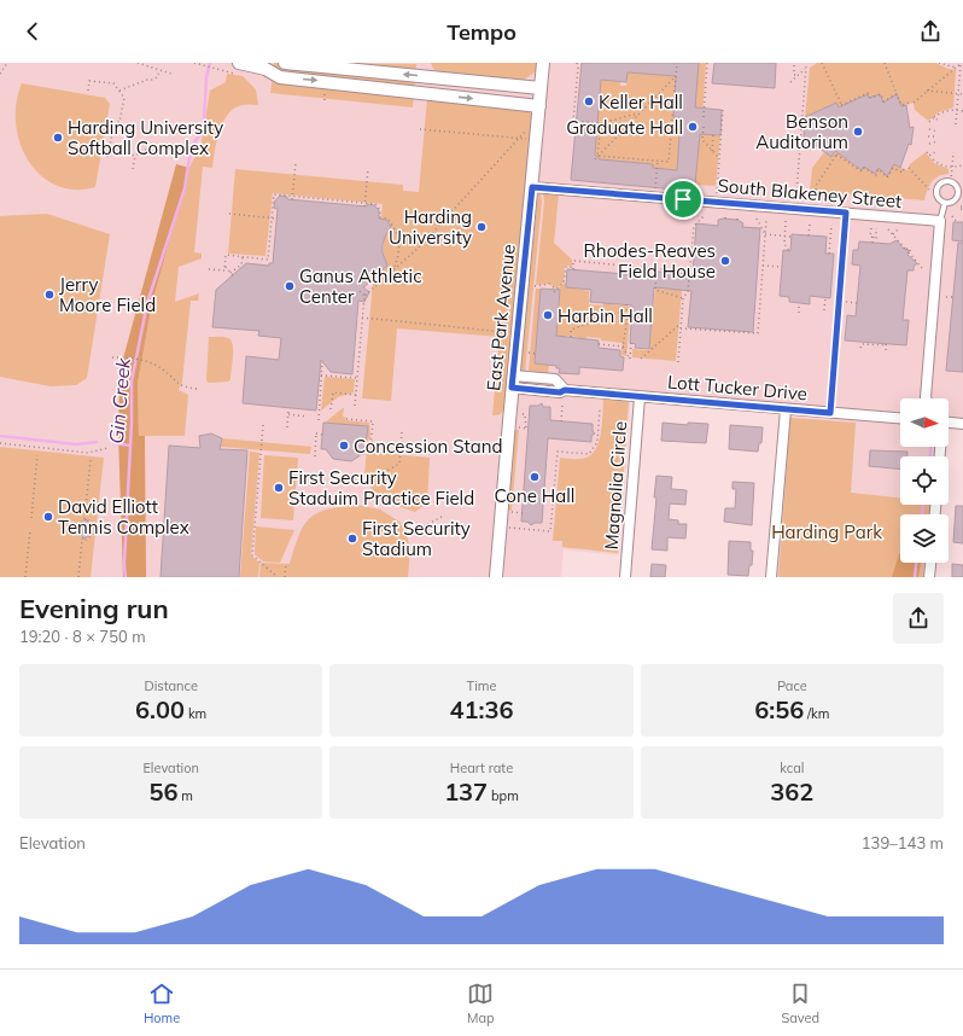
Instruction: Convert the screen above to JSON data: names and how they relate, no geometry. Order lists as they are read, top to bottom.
{
  "streets": {
    "street": [
      "South Blakeney Street",
      "East Park Avenue",
      "Lott Tucker Drive",
      "Magnolia Circle"
    ]
  },
  "crossings": [
    ["South Blakeney Street", "East Park Avenue"],
    ["East Park Avenue", "Lott Tucker Drive"],
    ["Lott Tucker Drive", "Magnolia Circle"]
  ],
  "water": ["Gin Creek"],
  "parks": ["Harding Park"],
  "places": [
    "Keller Hall",
    "Graduate Hall",
    "Benson Auditorium",
    "Harding University Softball Complex",
    "Harding University",
    "Rhodes-Reaves Field House",
    "Ganus Athletic Center",
    "Jerry Moore Field",
    "Harbin Hall",
    "Concession Stand",
    "Cone Hall",
    "First Security Staduim Practice Field",
    "David Elliott Tennis Complex",
    "First Security Stadium"
  ],
  "north": "right",
  "page": {
    "header": "Tempo",
    "heading": ["Evening run", "19:20 · 8 × 750 m"],
    "stats": [
      ["Distance", "6.00 km"],
      ["Time", "41:36"],
      ["Pace", "6:56 /km"],
      ["Elevation", "56 m"],
      ["Heart rate", "137 bpm"],
      ["kcal", "362"]
    ],
    "chart": ["Elevation", "139–143 m"],
    "tabs": ["Home", "Map", "Saved"]
  }
}
